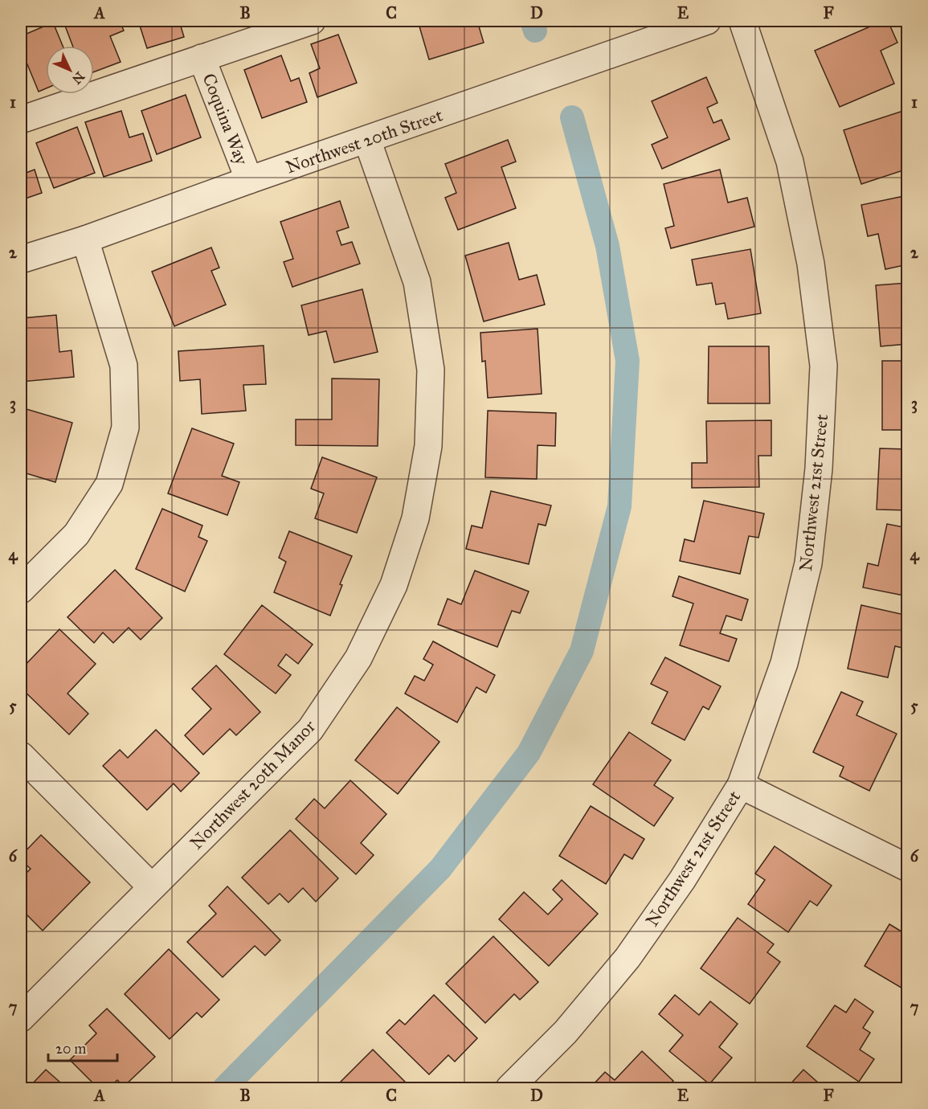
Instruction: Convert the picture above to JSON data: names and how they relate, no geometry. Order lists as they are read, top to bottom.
{
  "streets": {
    "street": [
      "Coquina Way",
      "Northwest 20th Street",
      "Northwest 21st Street",
      "Northwest 20th Manor"
    ]
  },
  "crossings": [
    ["Coquina Way", "Northwest 20th Street"],
    ["Northwest 20th Street", "Northwest 20th Manor"]
  ],
  "scale_bar": "20 m",
  "north": "bottom right",
  "grid": {
    "columns": [
      "A",
      "B",
      "C",
      "D",
      "E",
      "F"
    ],
    "rows": [
      "1",
      "2",
      "3",
      "4",
      "5",
      "6",
      "7"
    ]
  }
}
